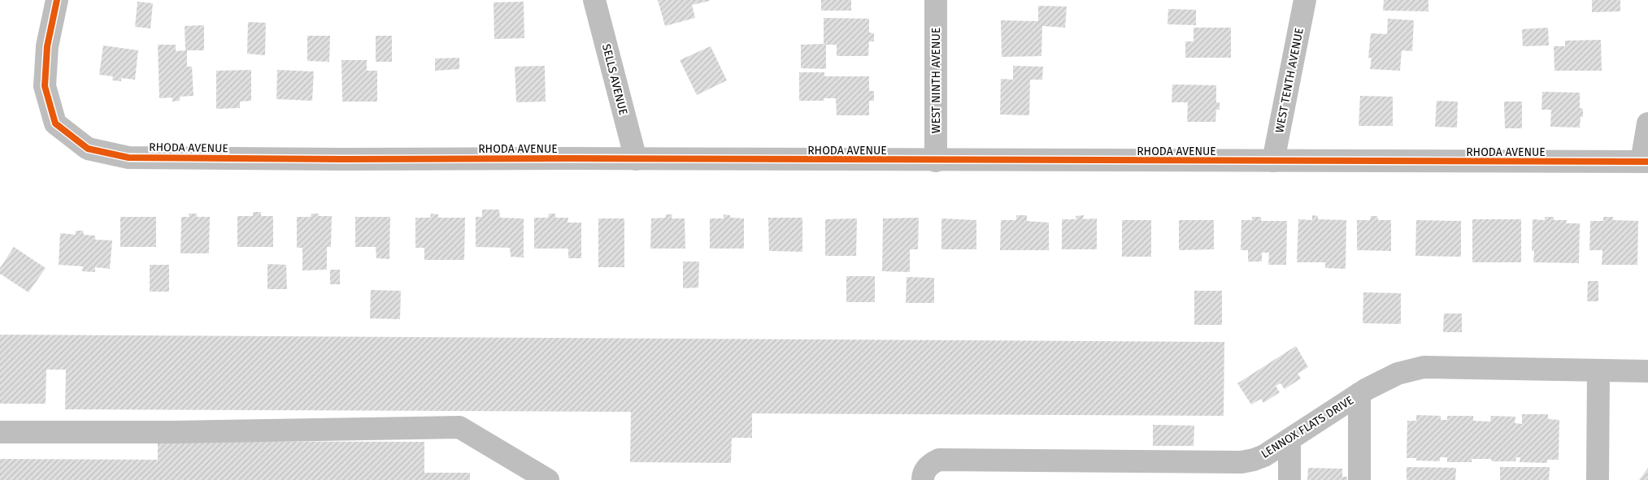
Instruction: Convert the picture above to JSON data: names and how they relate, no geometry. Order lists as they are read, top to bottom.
{
  "streets": {
    "street": [
      "SELLS AVENUE",
      "WEST NINTH AVENUE",
      "WEST TENTH AVENUE",
      "RHODA AVENUE",
      "LENNOX FLATS DRIVE"
    ]
  },
  "crossings": [
    ["SELLS AVENUE", "RHODA AVENUE"],
    ["WEST NINTH AVENUE", "RHODA AVENUE"],
    ["WEST TENTH AVENUE", "RHODA AVENUE"]
  ]
}
